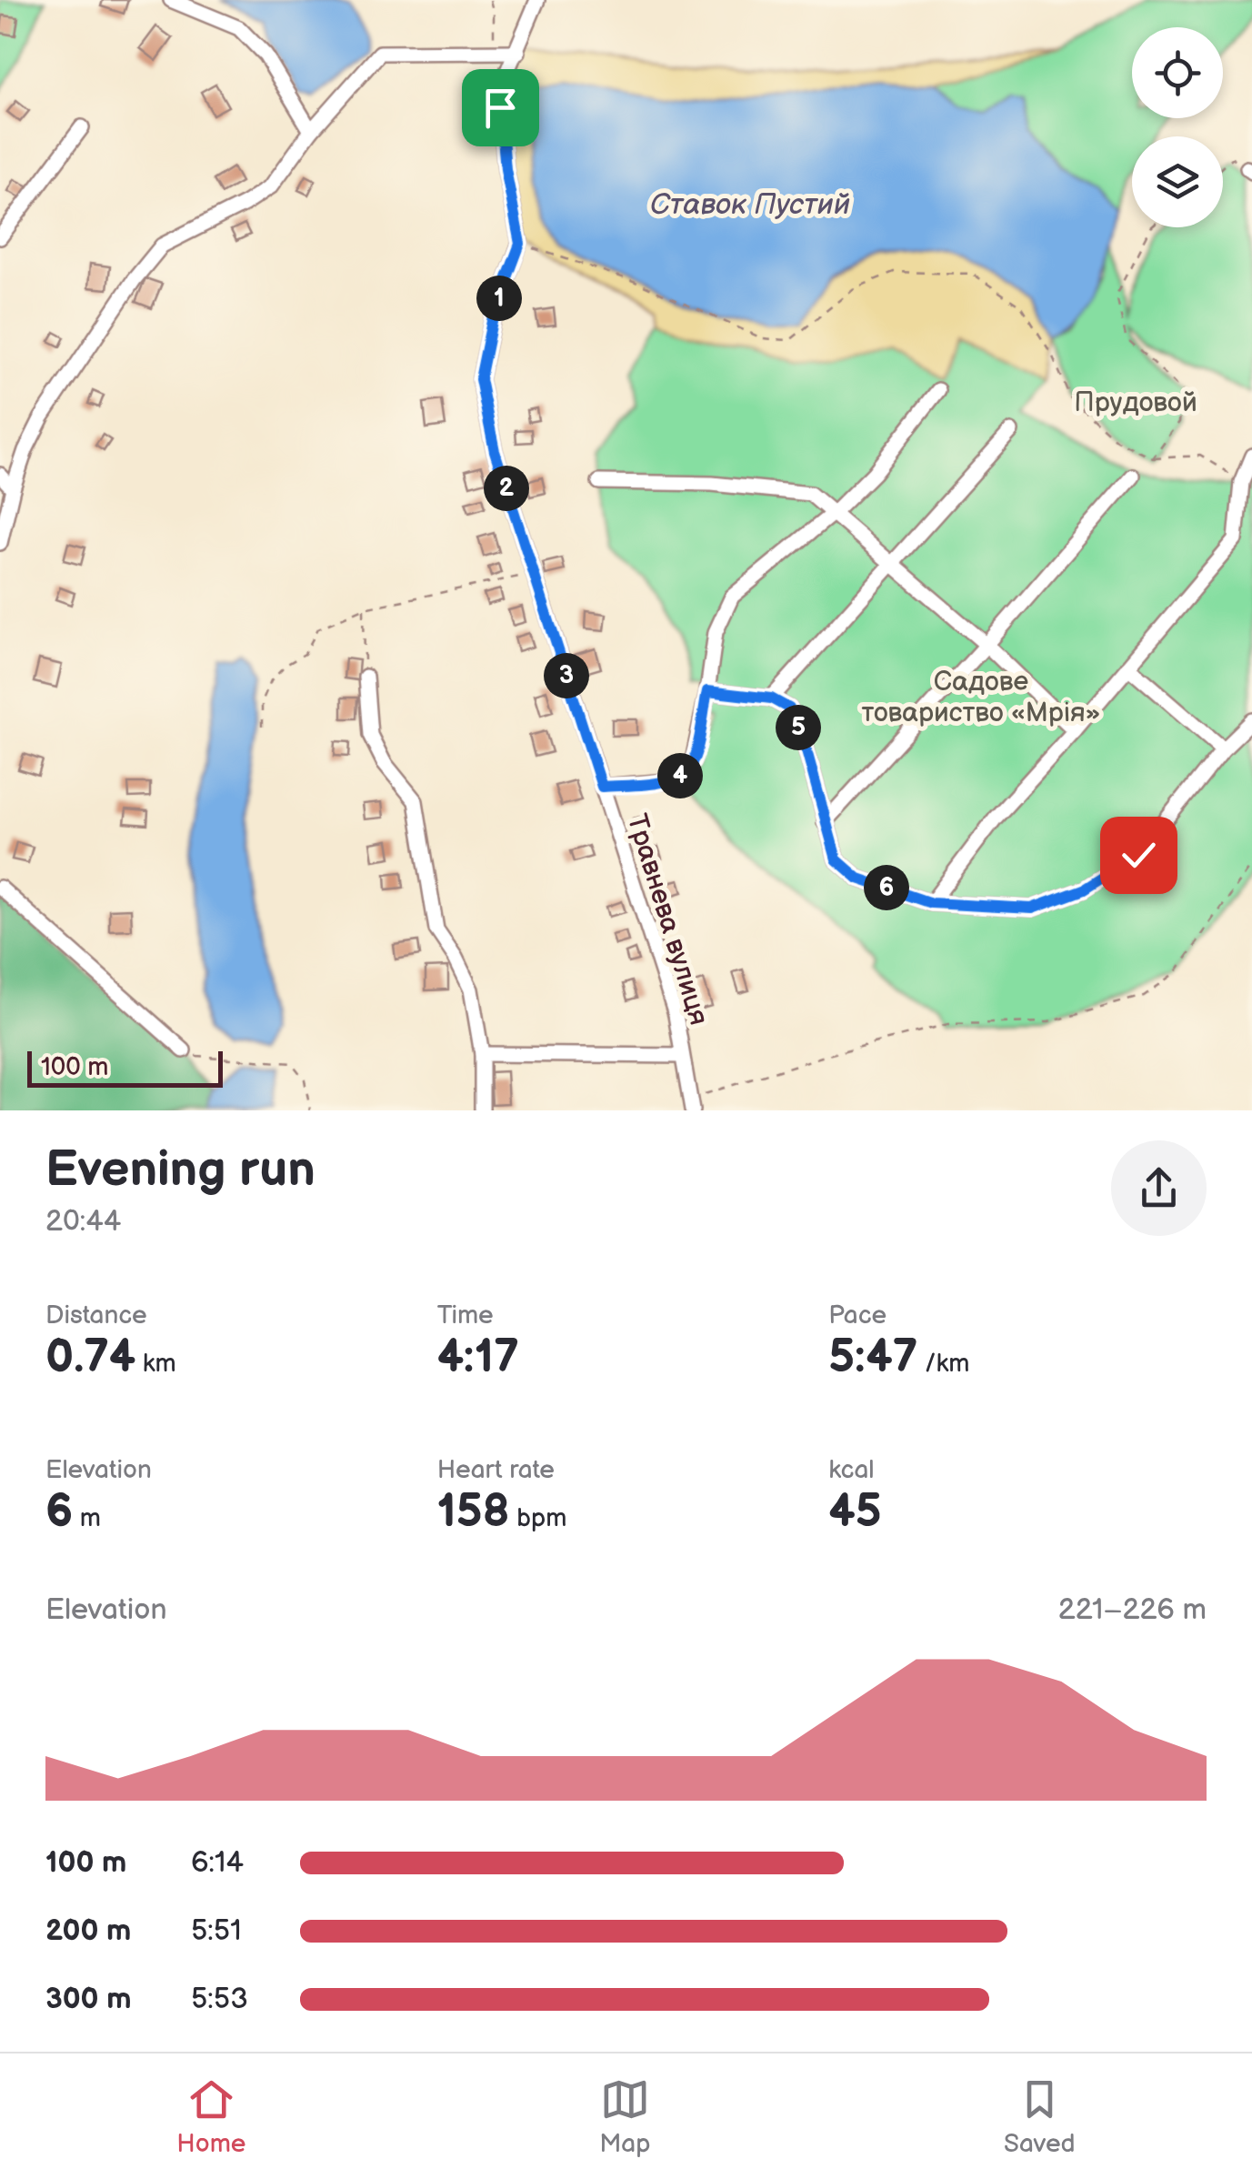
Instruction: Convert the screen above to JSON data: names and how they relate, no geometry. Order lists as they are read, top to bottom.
{
  "streets": {
    "street": ["Травнева вулиця"]
  },
  "water": ["Ставок Пустий"],
  "parks": ["Прудовой", "Садове товариство «Мрія»"],
  "scale_bar": "100 m",
  "page": {
    "pins": [
      "1",
      "2",
      "3",
      "5",
      "4",
      "6"
    ],
    "scale": "100 m",
    "heading": ["Evening run", "20:44"],
    "stats": [
      ["Distance", "0.74 km"],
      ["Time", "4:17"],
      ["Pace", "5:47 /km"],
      ["Elevation", "6 m"],
      ["Heart rate", "158 bpm"],
      ["kcal", "45"]
    ],
    "chart": ["Elevation", "221–226 m"],
    "list": [
      {
        "name": "100 m",
        "note": "6:14"
      },
      {
        "name": "200 m",
        "note": "5:51"
      },
      {
        "name": "300 m",
        "note": "5:53"
      }
    ],
    "tabs": ["Home", "Map", "Saved"]
  }
}
